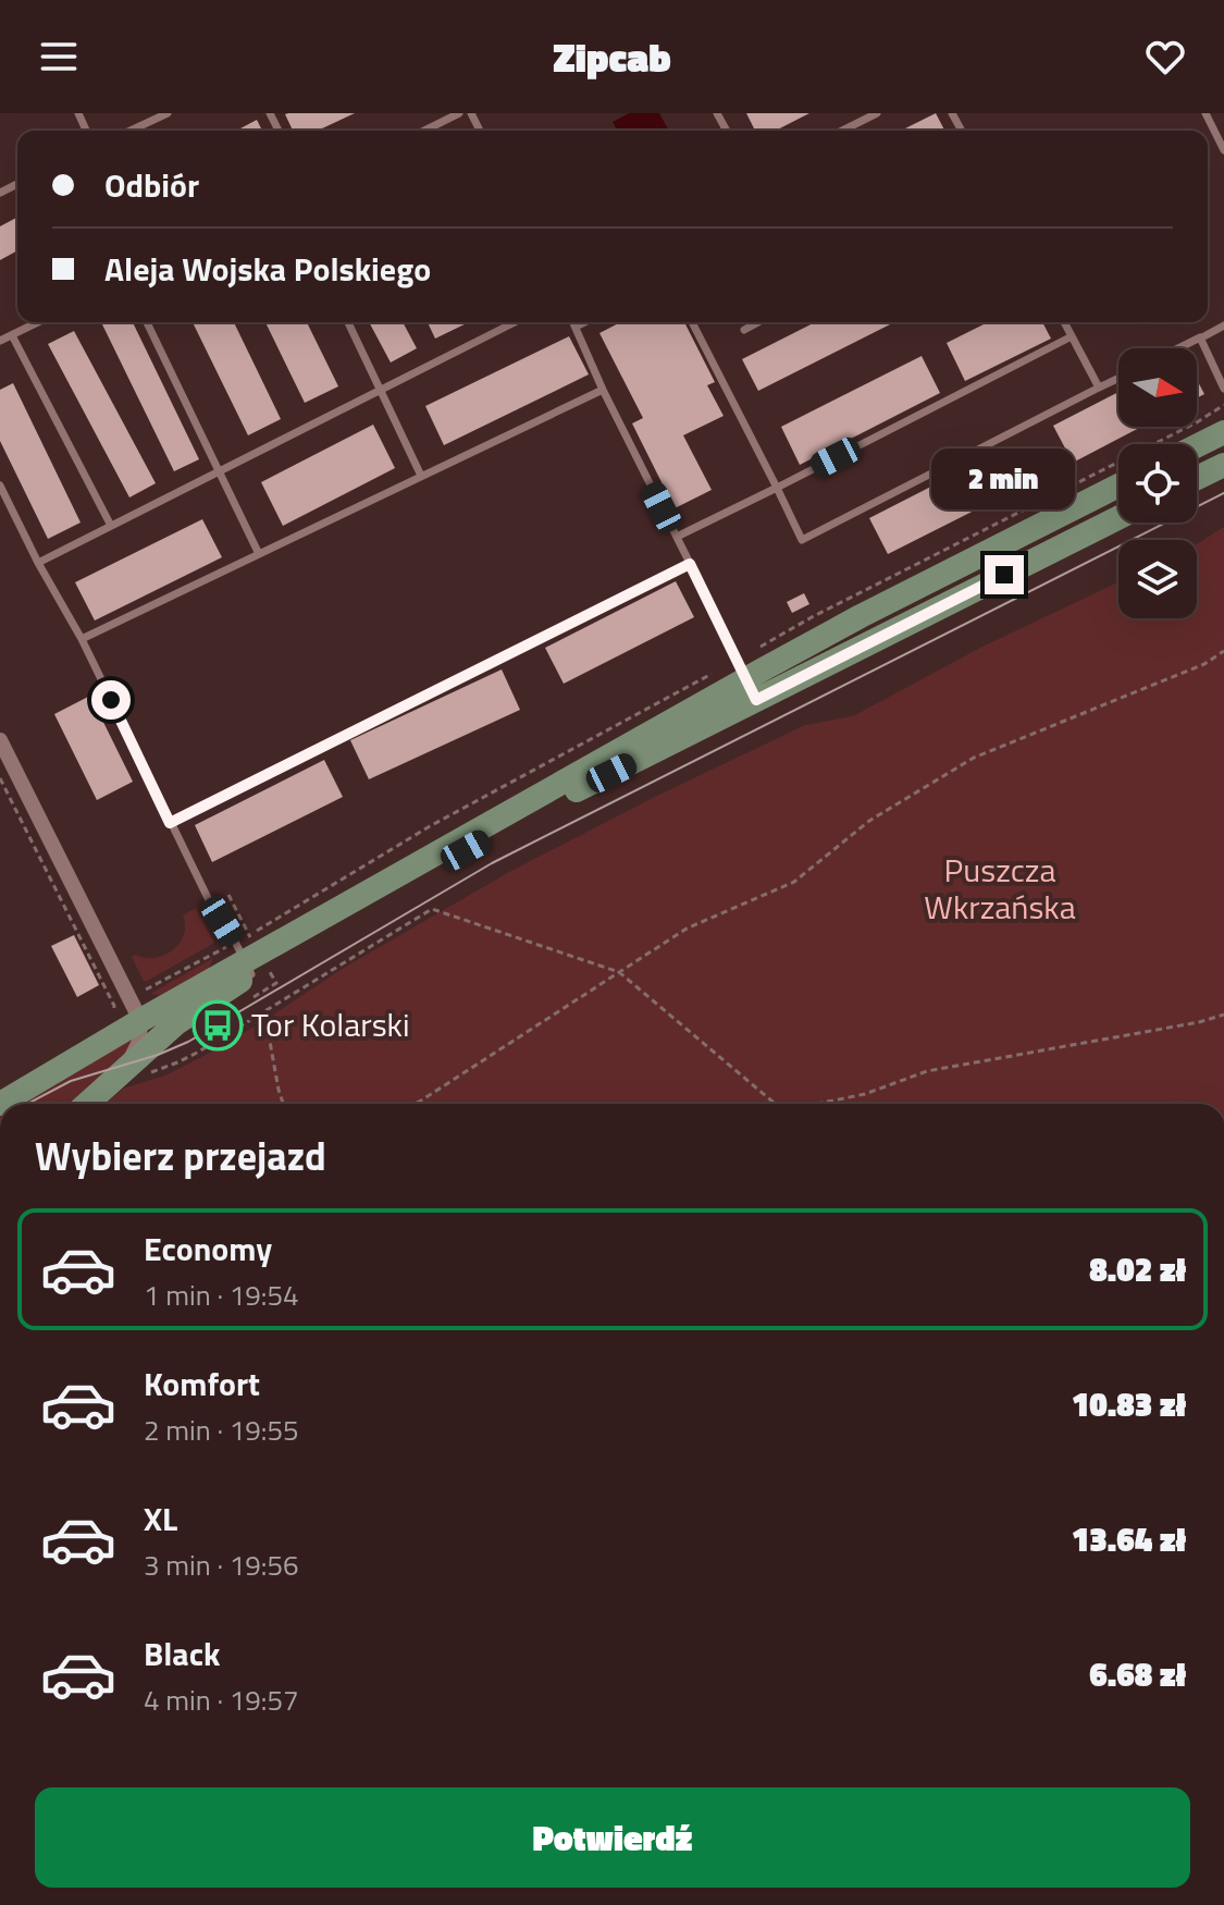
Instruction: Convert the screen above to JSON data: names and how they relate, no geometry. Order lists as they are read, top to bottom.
{
  "parks": ["Puszcza Wkrzańska"],
  "places": {
    "bus stop": ["Tor Kolarski"]
  },
  "north": "right",
  "page": {
    "header": "Zipcab",
    "banner": ["Odbiór", "Aleja Wojska Polskiego"],
    "bubble": "2 min",
    "heading": "Wybierz przejazd",
    "list": [
      {
        "name": "Economy",
        "note": "1 min · 19:54",
        "value": "8.02 zł"
      },
      {
        "name": "Komfort",
        "note": "2 min · 19:55",
        "value": "10.83 zł"
      },
      {
        "name": "XL",
        "note": "3 min · 19:56",
        "value": "13.64 zł"
      },
      {
        "name": "Black",
        "note": "4 min · 19:57",
        "value": "6.68 zł"
      }
    ],
    "buttons": "Potwierdź"
  }
}
